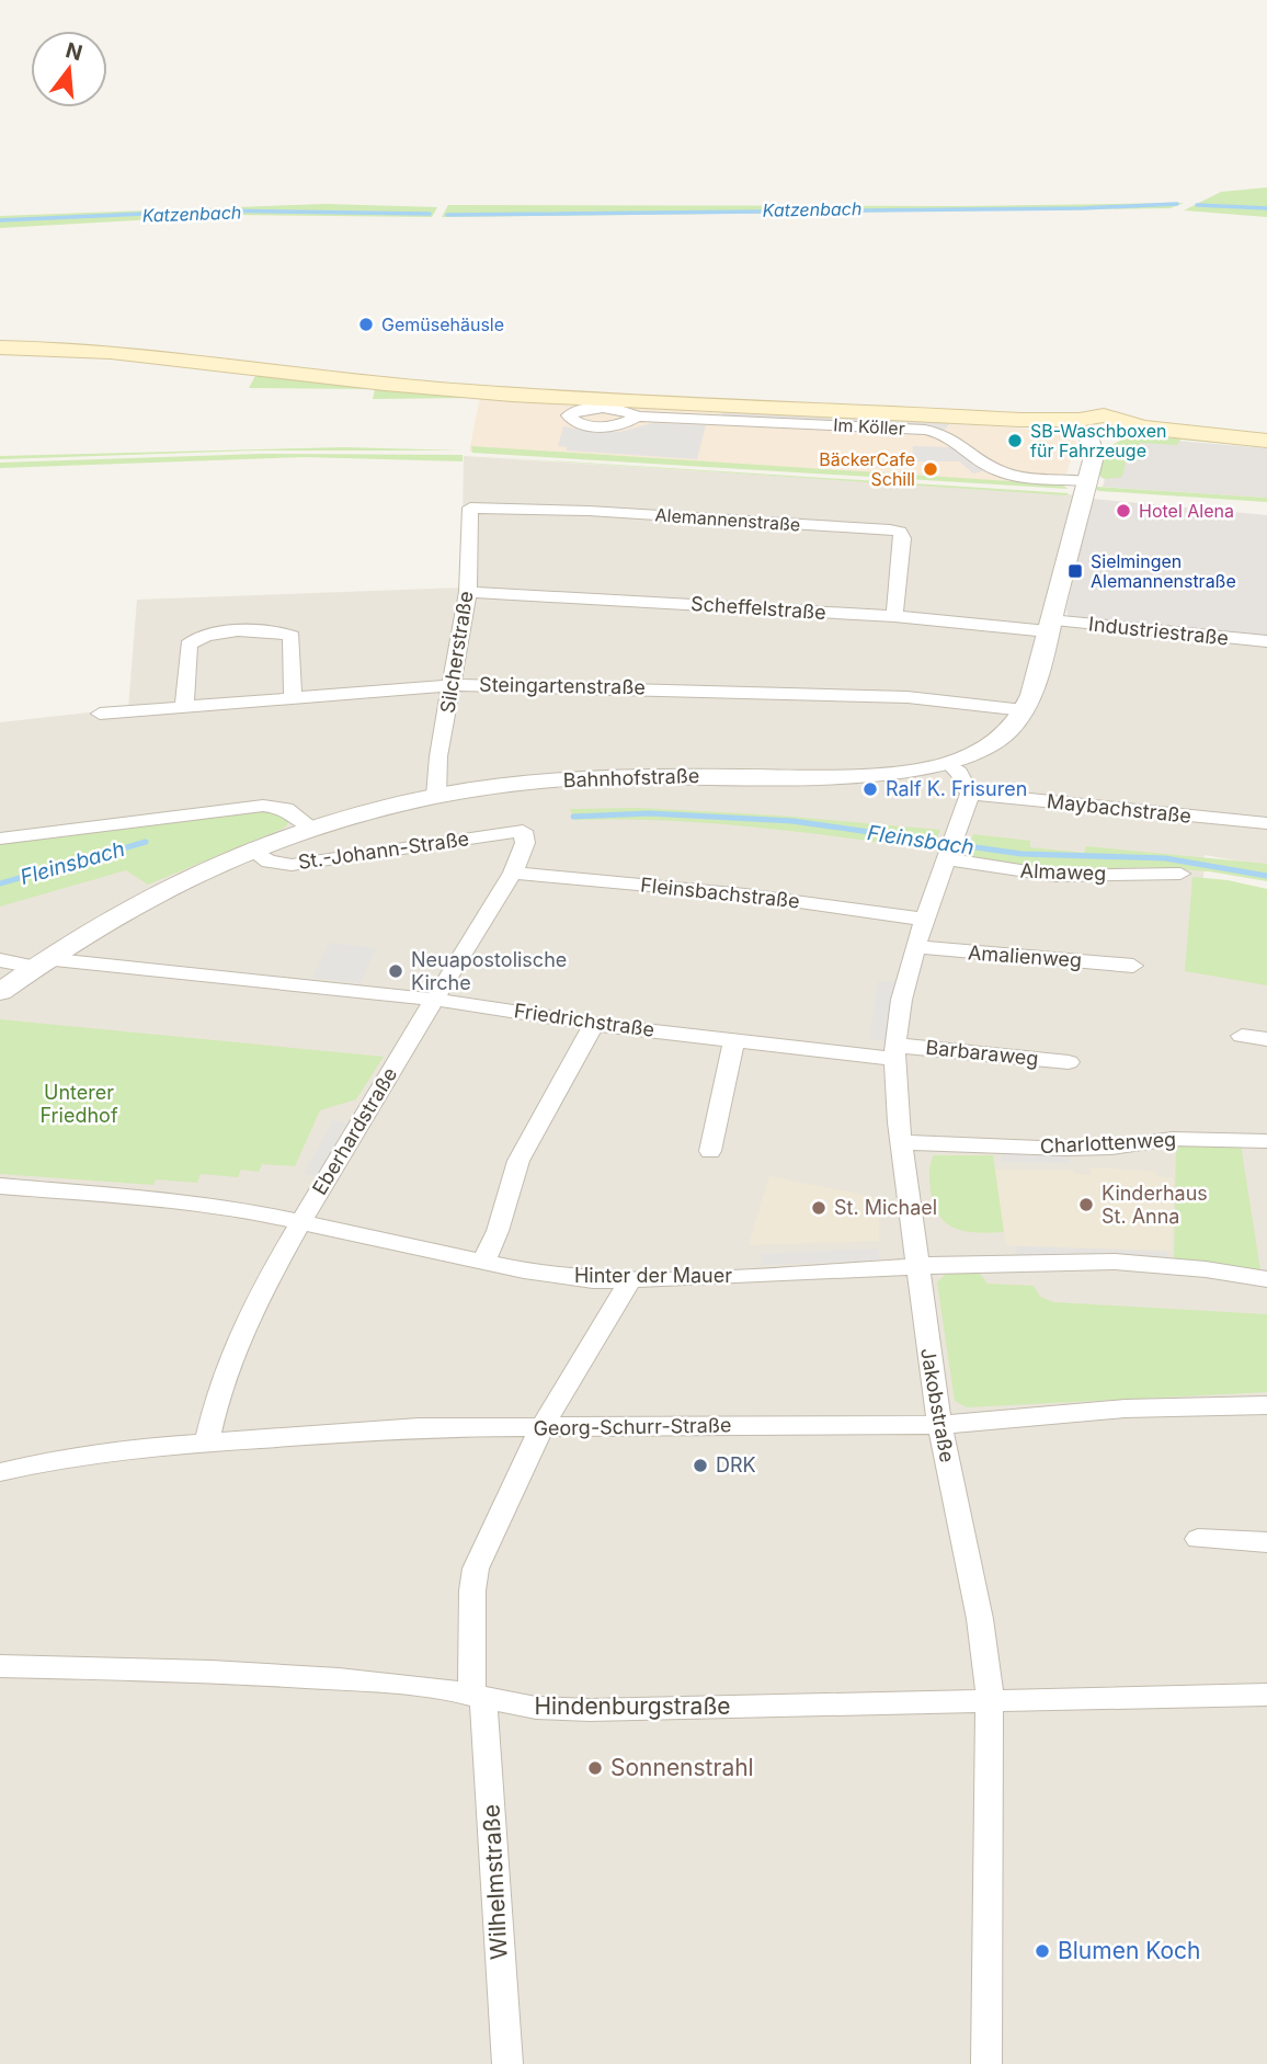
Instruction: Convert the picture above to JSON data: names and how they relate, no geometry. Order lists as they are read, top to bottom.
{
  "streets": {
    "street": [
      "Im Köller",
      "Alemannenstraße",
      "Scheffelstraße",
      "Industriestraße",
      "Silcherstraße",
      "Steingartenstraße",
      "Bahnhofstraße",
      "Maybachstraße",
      "St.-Johann-Straße",
      "Almaweg",
      "Fleinsbachstraße",
      "Amalienweg",
      "Friedrichstraße",
      "Barbaraweg",
      "Eberhardstraße",
      "Charlottenweg",
      "Hinter der Mauer",
      "Jakobstraße",
      "Georg-Schurr-Straße",
      "Hindenburgstraße",
      "Wilhelmstraße"
    ]
  },
  "crossings": [
    ["Im Köller", "Bahnhofstraße"],
    ["Alemannenstraße", "Scheffelstraße"],
    ["Alemannenstraße", "Silcherstraße"],
    ["Scheffelstraße", "Industriestraße"],
    ["Scheffelstraße", "Silcherstraße"],
    ["Scheffelstraße", "Bahnhofstraße"],
    ["Industriestraße", "Bahnhofstraße"],
    ["Silcherstraße", "Steingartenstraße"],
    ["Silcherstraße", "Bahnhofstraße"],
    ["Steingartenstraße", "Bahnhofstraße"],
    ["Bahnhofstraße", "St.-Johann-Straße"],
    ["Bahnhofstraße", "Friedrichstraße"],
    ["Maybachstraße", "Jakobstraße"],
    ["St.-Johann-Straße", "Eberhardstraße"],
    ["Almaweg", "Jakobstraße"],
    ["Fleinsbachstraße", "Eberhardstraße"],
    ["Fleinsbachstraße", "Jakobstraße"],
    ["Amalienweg", "Jakobstraße"],
    ["Friedrichstraße", "Barbaraweg"],
    ["Friedrichstraße", "Eberhardstraße"],
    ["Friedrichstraße", "Jakobstraße"],
    ["Barbaraweg", "Jakobstraße"],
    ["Eberhardstraße", "Hinter der Mauer"],
    ["Eberhardstraße", "Georg-Schurr-Straße"],
    ["Charlottenweg", "Jakobstraße"],
    ["Hinter der Mauer", "Jakobstraße"],
    ["Hinter der Mauer", "Wilhelmstraße"],
    ["Jakobstraße", "Georg-Schurr-Straße"],
    ["Jakobstraße", "Hindenburgstraße"],
    ["Georg-Schurr-Straße", "Wilhelmstraße"],
    ["Hindenburgstraße", "Wilhelmstraße"]
  ],
  "water": ["Katzenbach", "Fleinsbach"],
  "parks": ["Unterer Friedhof"],
  "places": {
    "other": [
      "Gemüsehäusle",
      "SB-Waschboxen für Fahrzeuge",
      "BäckerCafe Schill",
      "Hotel Alena",
      "Ralf K. Frisuren",
      "Neuapostolische Kirche",
      "Kinderhaus St. Anna",
      "St. Michael",
      "DRK",
      "Sonnenstrahl",
      "Blumen Koch"
    ],
    "transit": ["Sielmingen Alemannenstraße"]
  },
  "north": "top"
}
